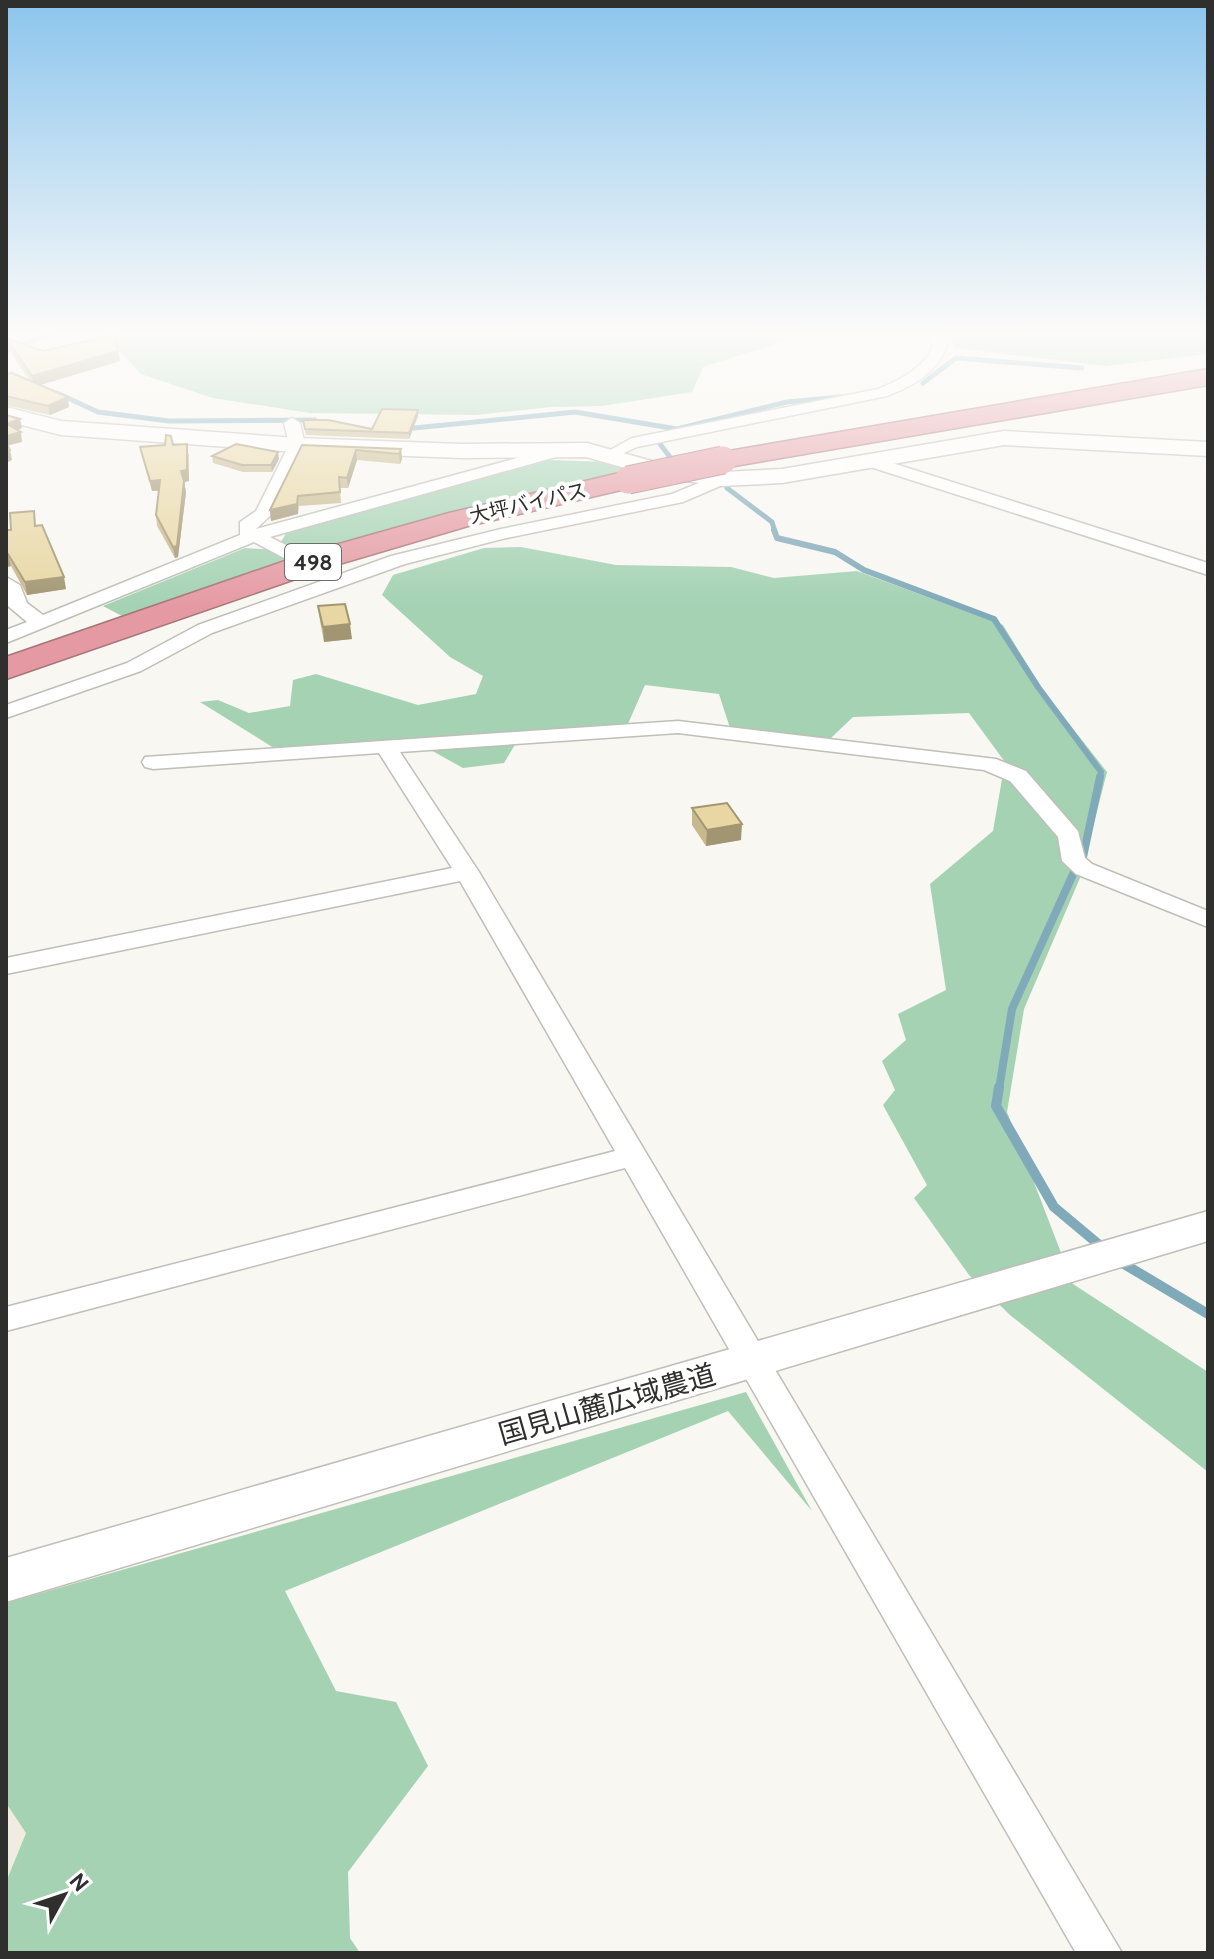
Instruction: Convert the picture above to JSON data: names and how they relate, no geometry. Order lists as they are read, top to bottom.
{
  "streets": {
    "highway": ["大坪バイパス", "498"],
    "street": ["国見山麓広域農道"]
  },
  "north": "top right"
}
